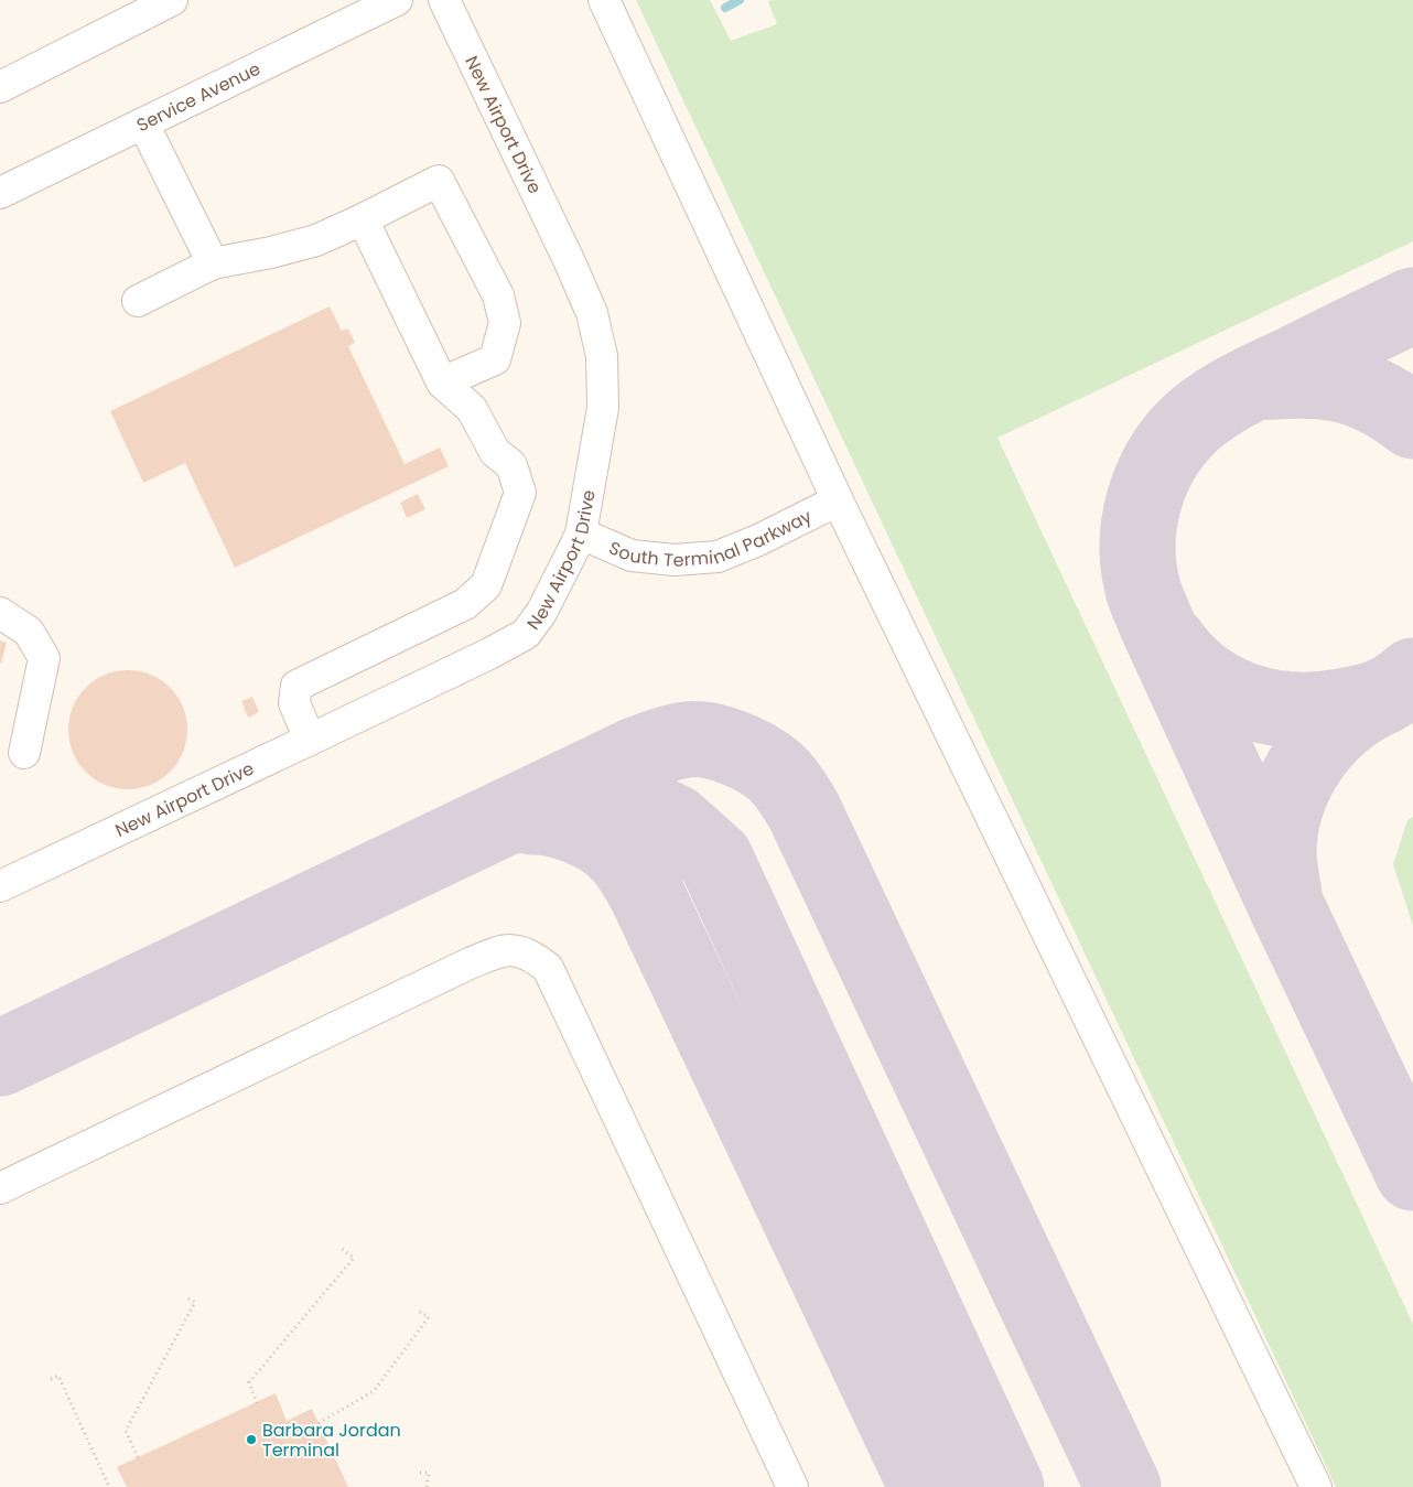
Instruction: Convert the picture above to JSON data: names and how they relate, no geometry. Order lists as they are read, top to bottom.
{
  "streets": {
    "lane": ["Service Avenue", "New Airport Drive", "South Terminal Parkway"]
  },
  "crossings": [
    ["New Airport Drive", "South Terminal Parkway"]
  ],
  "places": ["Barbara Jordan Terminal"]
}
